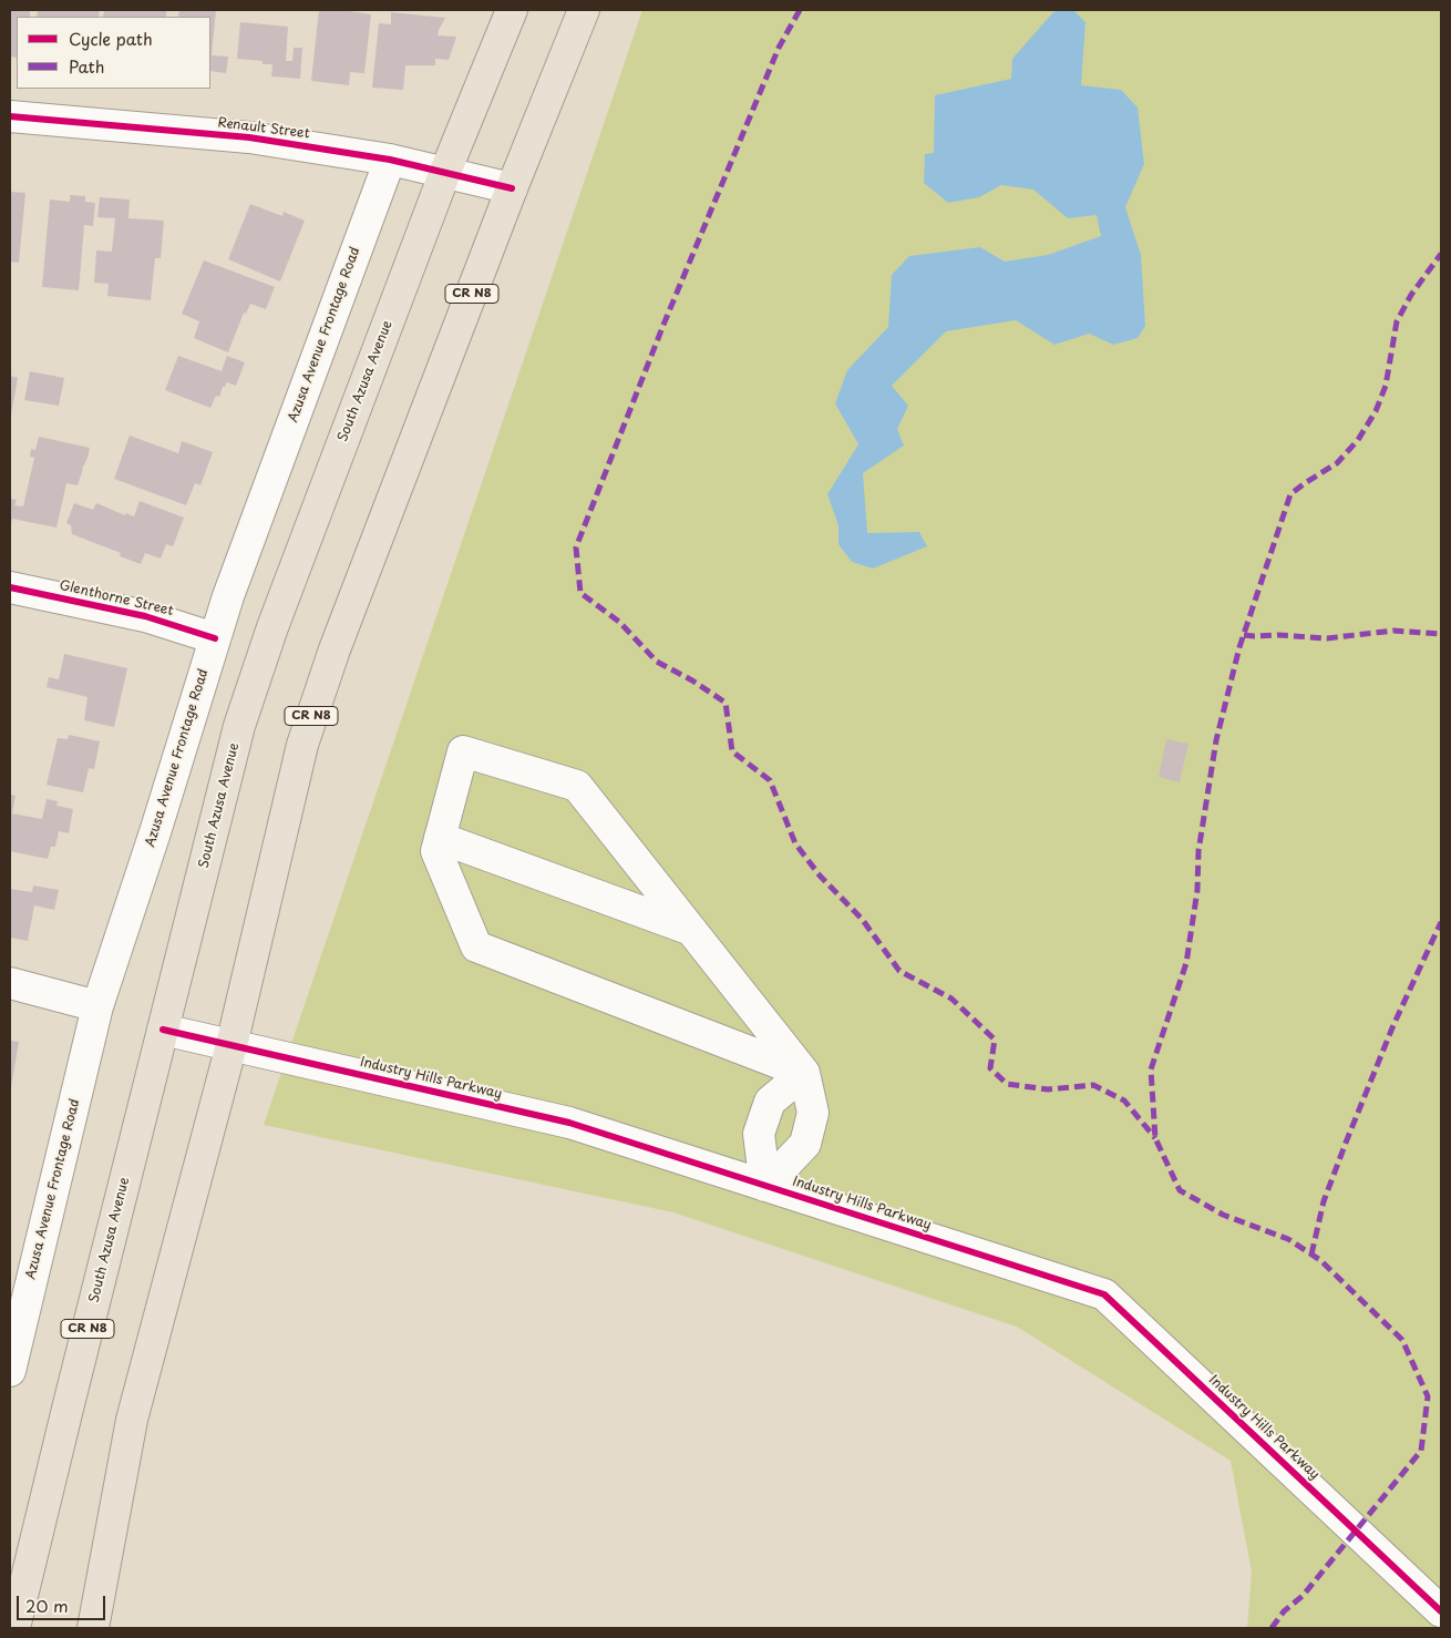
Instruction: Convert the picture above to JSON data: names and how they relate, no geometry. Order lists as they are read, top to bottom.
{
  "streets": {
    "main road": ["CR N8", "South Azusa Avenue"],
    "street": [
      "Renault Street",
      "Azusa Avenue Frontage Road",
      "Glenthorne Street",
      "Industry Hills Parkway"
    ]
  },
  "crossings": [
    ["Renault Street", "CR N8"],
    ["Renault Street", "Azusa Avenue Frontage Road"],
    ["Renault Street", "South Azusa Avenue"],
    ["CR N8", "Industry Hills Parkway"],
    ["Azusa Avenue Frontage Road", "Glenthorne Street"],
    ["South Azusa Avenue", "Industry Hills Parkway"]
  ],
  "legend": ["Cycle path", "Path"],
  "scale_bar": "20 m"
}
